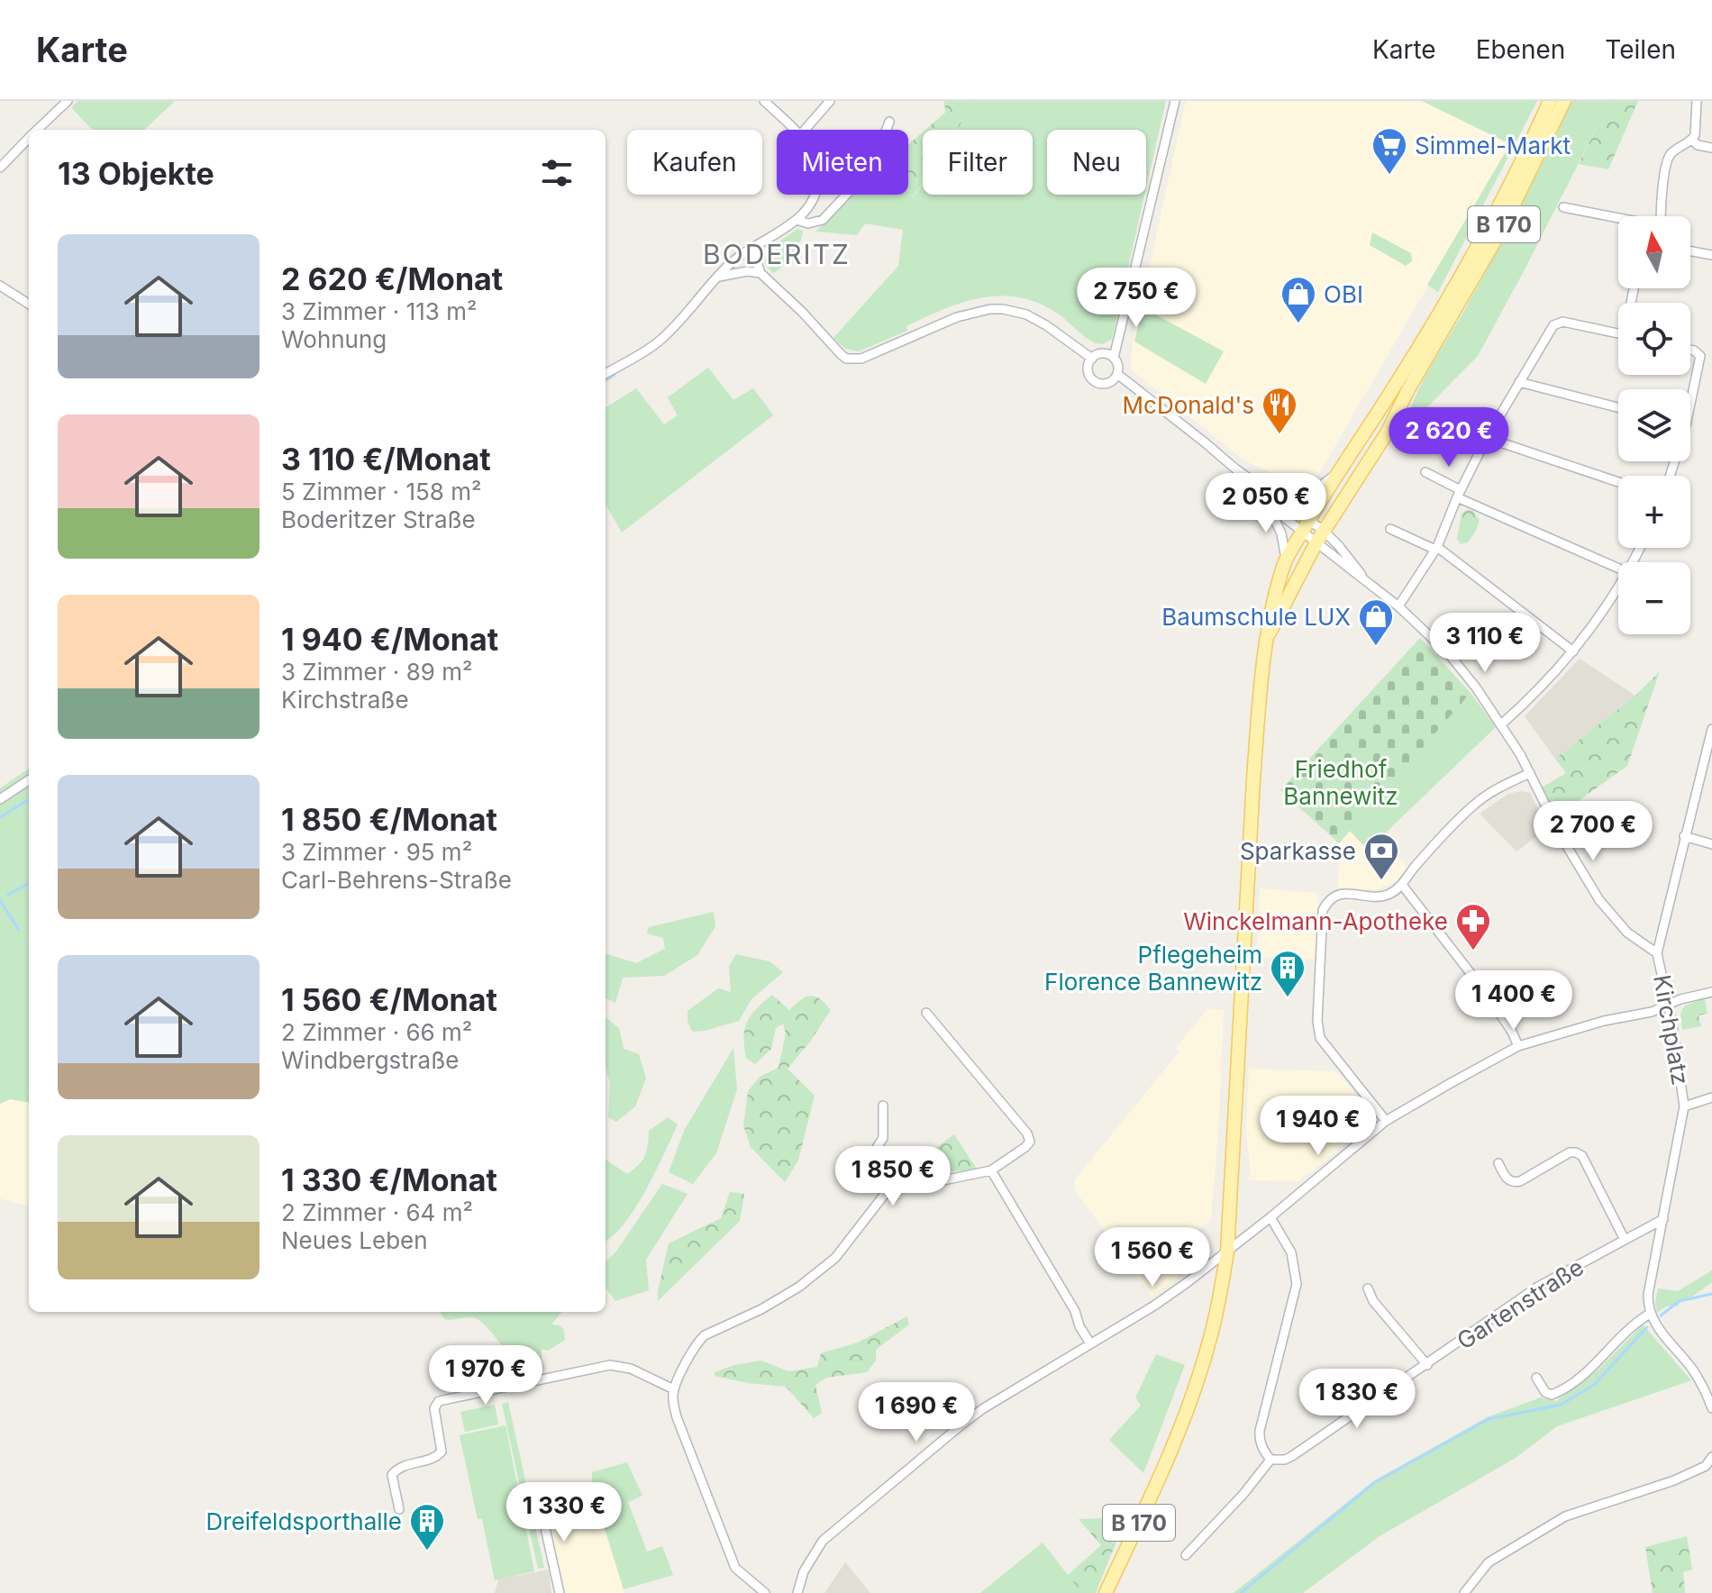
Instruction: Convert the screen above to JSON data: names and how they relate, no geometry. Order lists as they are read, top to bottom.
{
  "streets": {
    "main road": ["B 170"],
    "street": ["Kirchplatz", "Gartenstraße"]
  },
  "crossings": [
    ["Kirchplatz", "Gartenstraße"]
  ],
  "districts": ["BODERITZ"],
  "parks": ["Friedhof Bannewitz"],
  "places": {
    "supermarket": ["Simmel-Markt"],
    "shop": ["OBI", "Baumschule LUX"],
    "restaurant": ["McDonald's"],
    "bank": ["Sparkasse"],
    "pharmacy": ["Winckelmann-Apotheke"],
    "building": ["Pflegeheim Florence Bannewitz", "Dreifeldsporthalle"]
  },
  "north": "top",
  "page": {
    "header": "Karte",
    "nav": ["Karte", "Ebenen", "Teilen"],
    "chip": [
      "Kaufen",
      "Mieten",
      "Filter",
      "Neu"
    ],
    "heading": "13 Objekte",
    "map_buttons": ["+", "−"],
    "list": [
      {
        "name": "2 620 €/Monat",
        "note": "3 Zimmer · 113 m² · Wohnung"
      },
      {
        "name": "3 110 €/Monat",
        "note": "5 Zimmer · 158 m² · Boderitzer Straße"
      },
      {
        "name": "1 940 €/Monat",
        "note": "3 Zimmer · 89 m² · Kirchstraße"
      },
      {
        "name": "1 850 €/Monat",
        "note": "3 Zimmer · 95 m² · Carl-Behrens-Straße"
      },
      {
        "name": "1 560 €/Monat",
        "note": "2 Zimmer · 66 m² · Windbergstraße"
      },
      {
        "name": "1 330 €/Monat",
        "note": "2 Zimmer · 64 m² · Neues Leben"
      }
    ],
    "price": [
      "2 750 €",
      "2 620 €",
      "2 050 €",
      "3 110 €",
      "2 700 €",
      "1 400 €",
      "1 940 €",
      "1 850 €",
      "1 560 €",
      "1 970 €",
      "1 830 €",
      "1 690 €",
      "1 330 €"
    ]
  }
}
